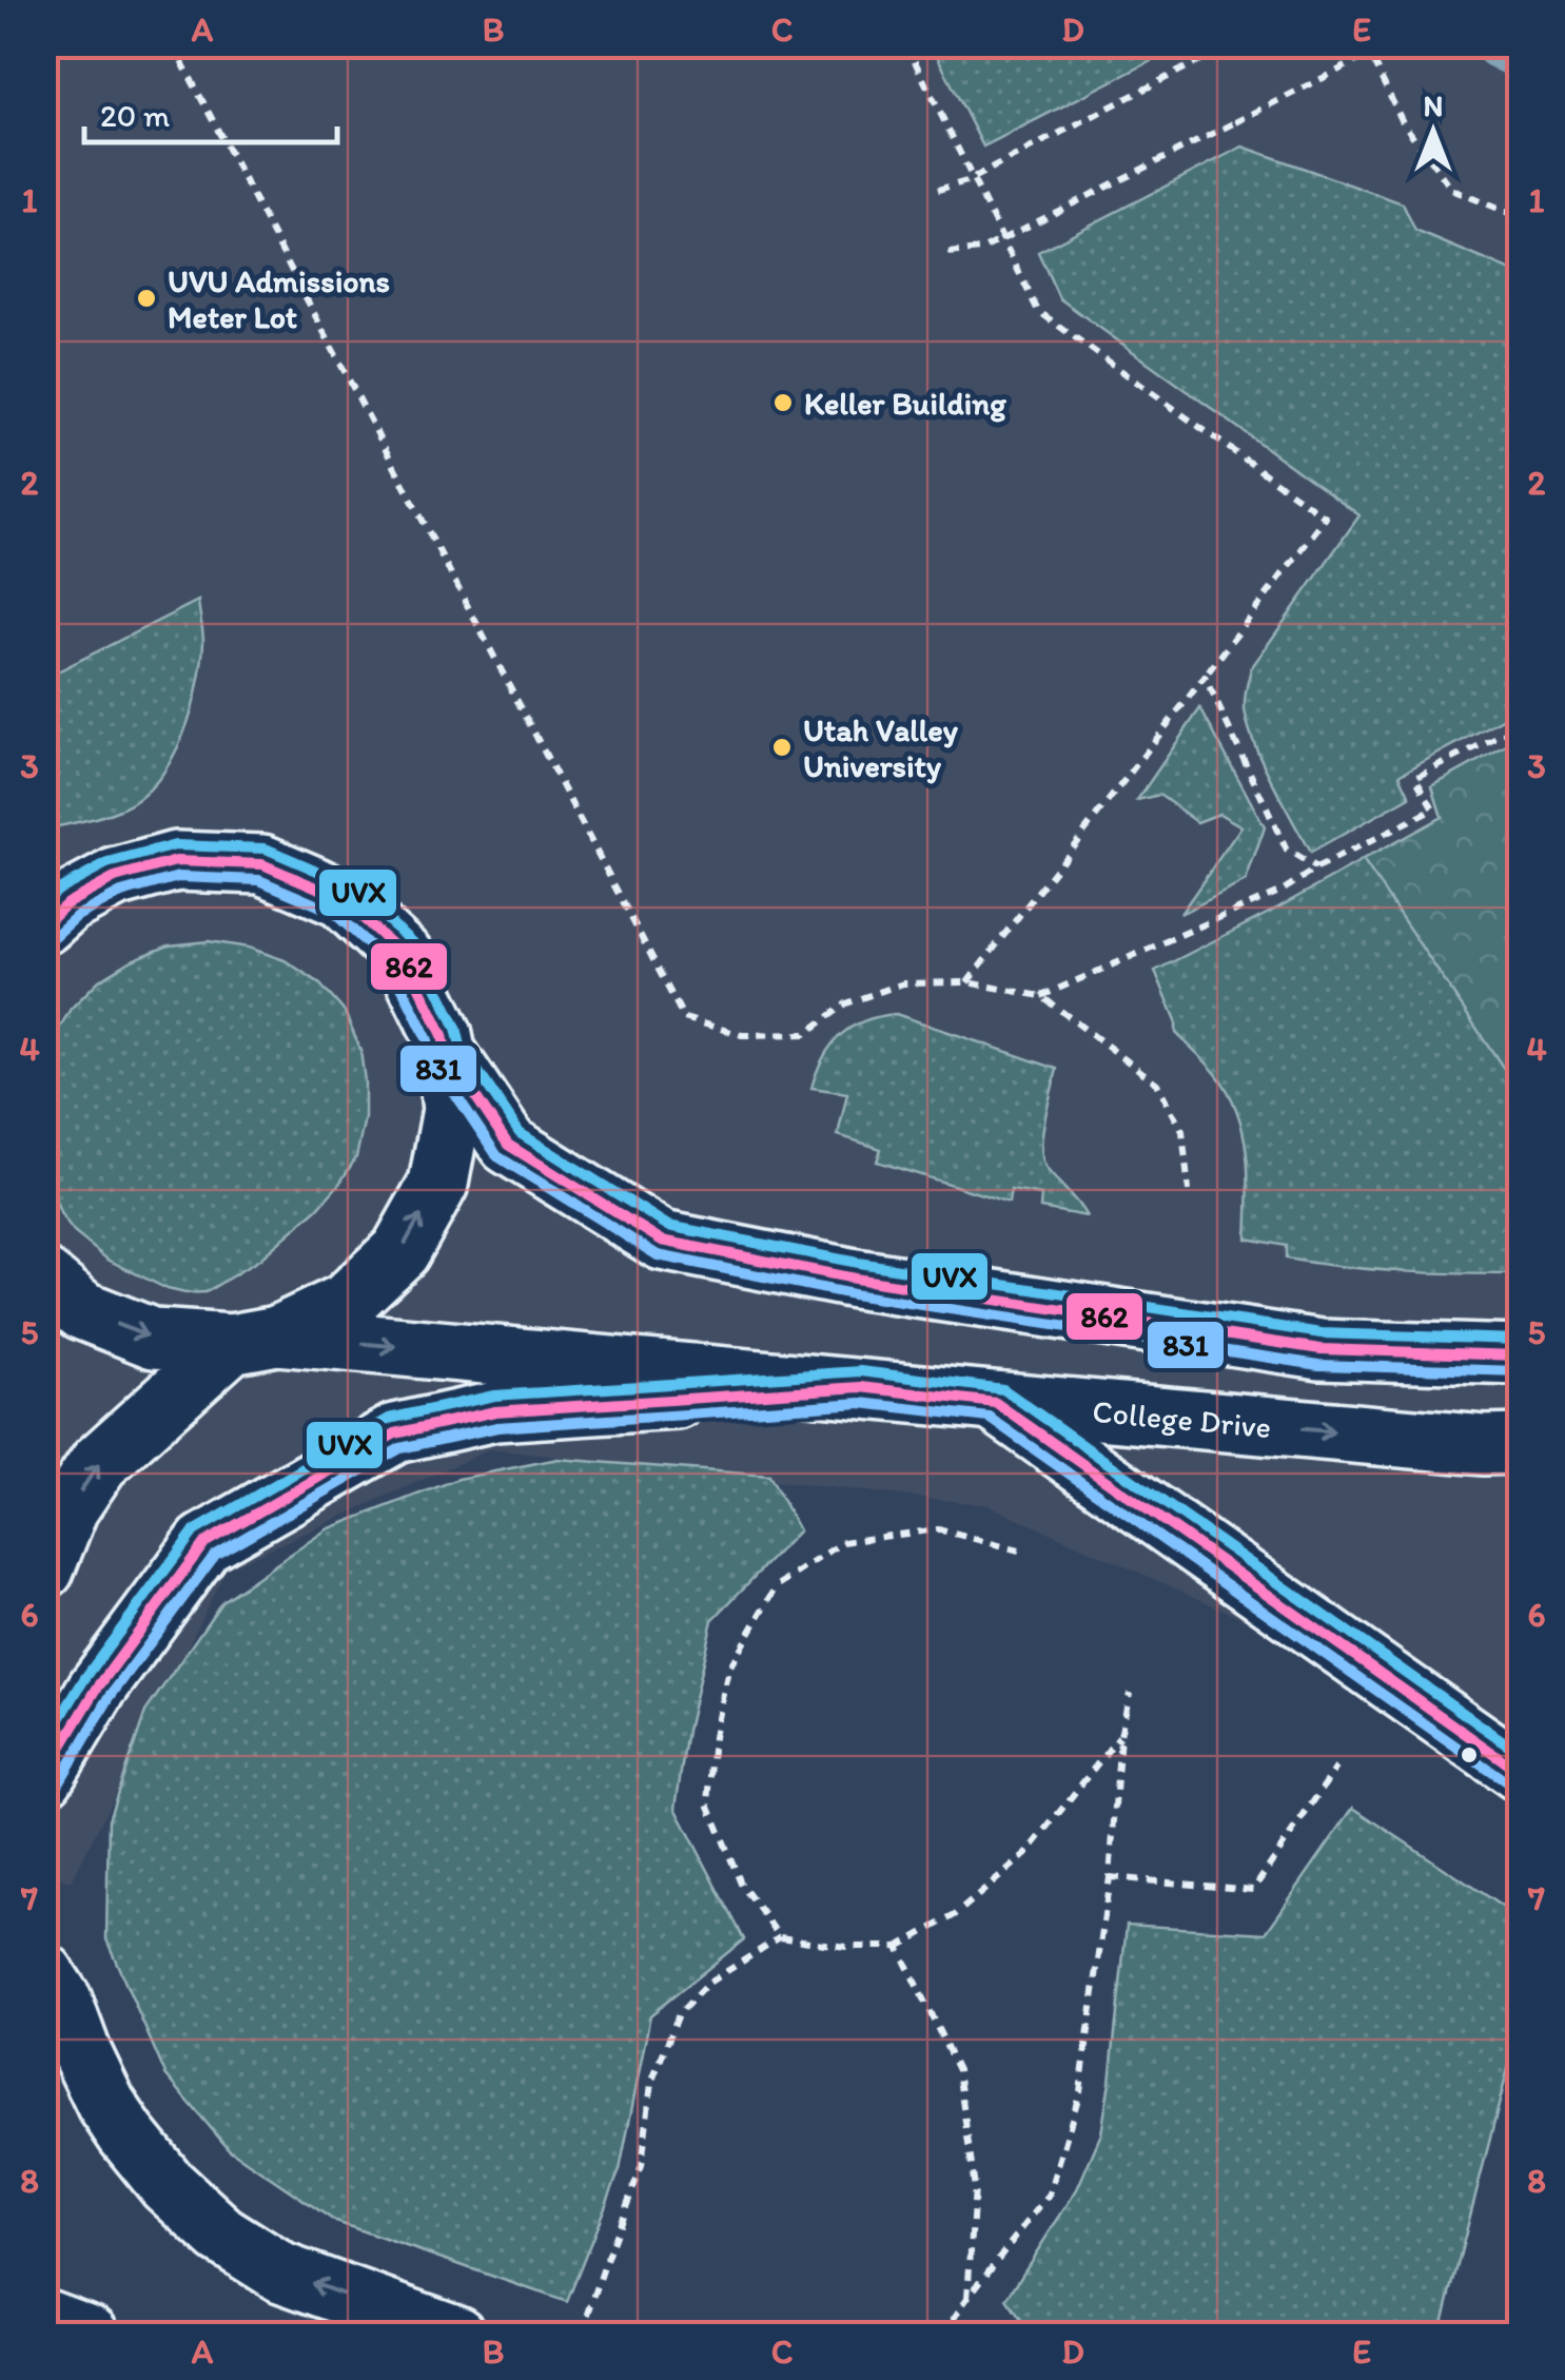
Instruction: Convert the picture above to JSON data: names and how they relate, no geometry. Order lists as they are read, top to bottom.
{
  "streets": {
    "street": ["College Drive"]
  },
  "places": ["UVU Admissions Meter Lot", "Keller Building", "Utah Valley University"],
  "lines": ["transit line UVX", "transit line 862", "transit line 831"],
  "scale_bar": "20 m",
  "north": "top",
  "grid": {
    "columns": [
      "A",
      "B",
      "C",
      "D",
      "E"
    ],
    "rows": [
      "1",
      "2",
      "3",
      "4",
      "5",
      "6",
      "7",
      "8"
    ]
  }
}
